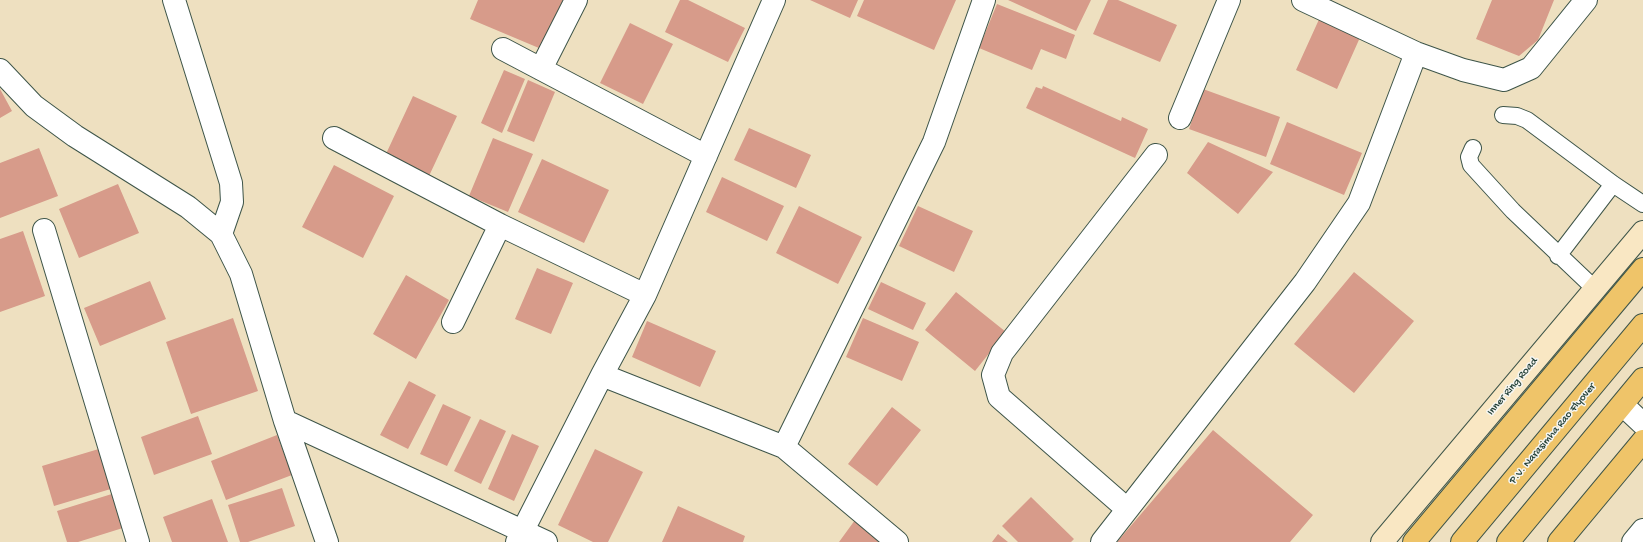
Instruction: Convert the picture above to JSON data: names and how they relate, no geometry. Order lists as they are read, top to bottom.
{
  "streets": {
    "highway": ["P.V. Narasimha Rao Flyover"],
    "street": ["Inner Ring Road"]
  }
}
